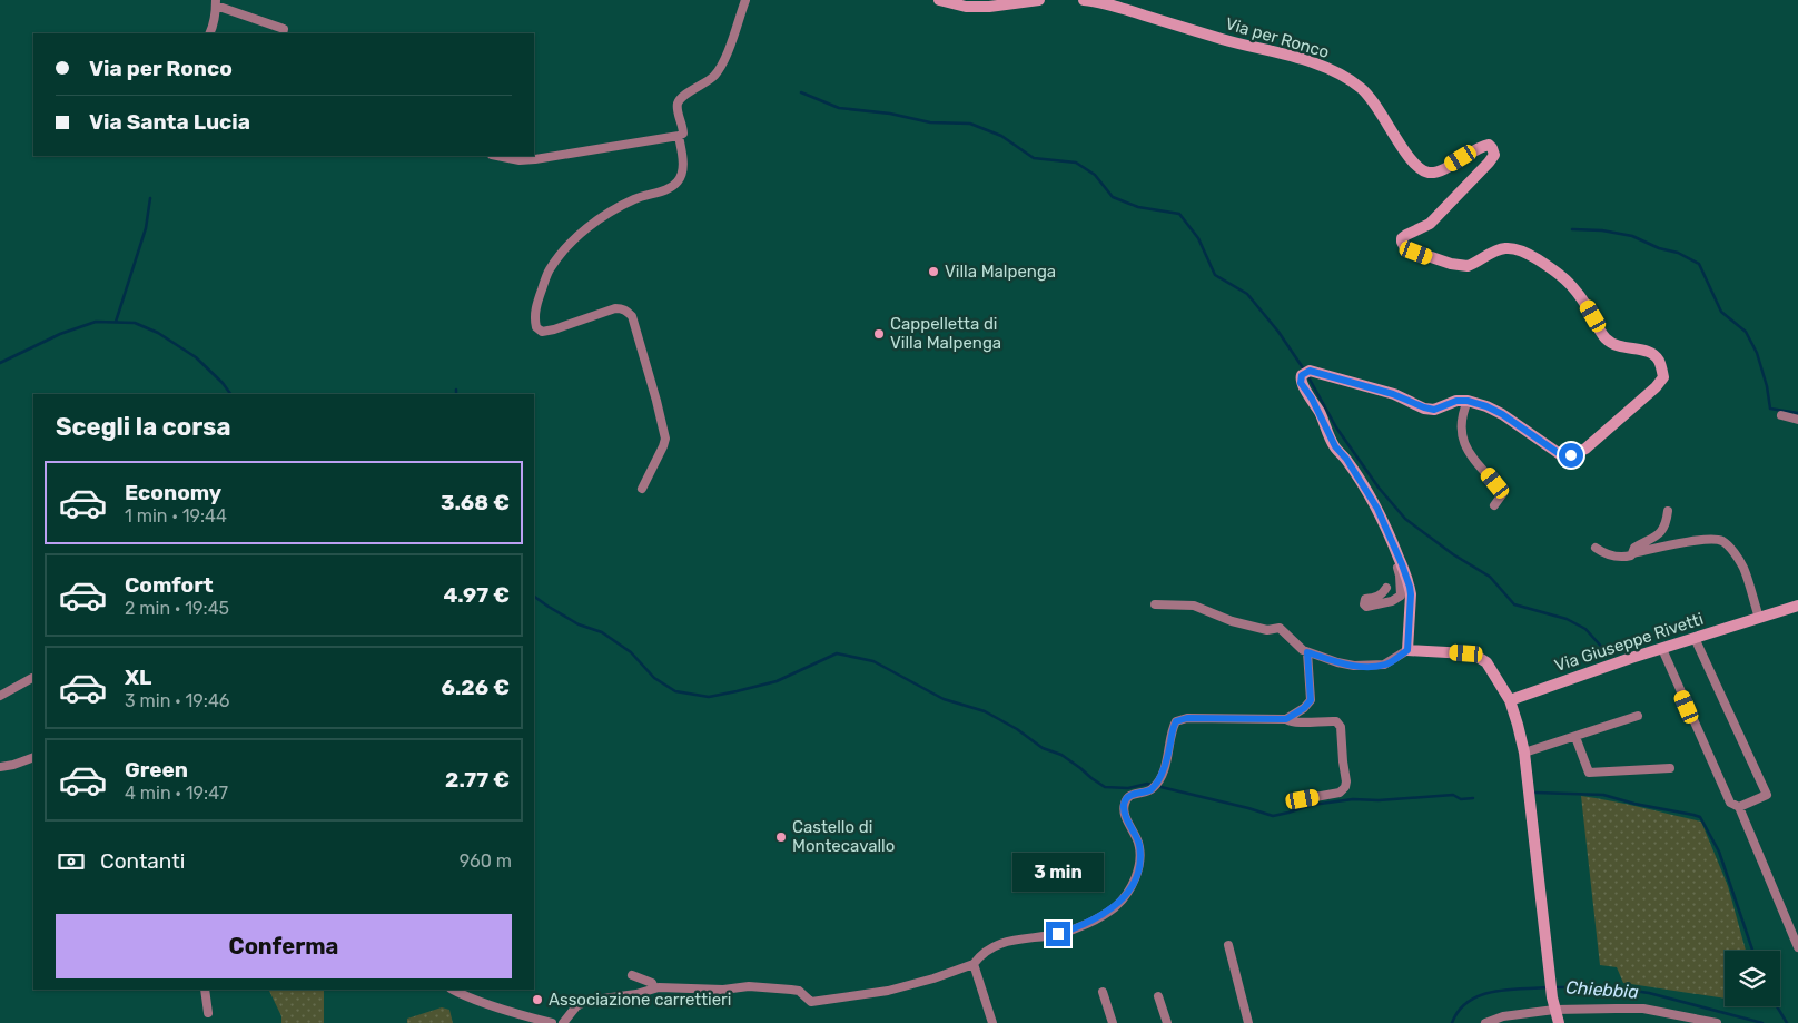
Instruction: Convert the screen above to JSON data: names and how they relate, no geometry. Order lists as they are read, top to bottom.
{
  "streets": {
    "street": ["Via per Ronco", "Via Giuseppe Rivetti"]
  },
  "water": ["Chiebbia"],
  "places": [
    "Villa Malpenga",
    "Cappelletta di Villa Malpenga",
    "Castello di Montecavallo",
    "Associazione carrettieri"
  ],
  "page": {
    "banner": ["Via per Ronco", "Via Santa Lucia"],
    "heading": "Scegli la corsa",
    "list": [
      {
        "name": "Economy",
        "note": "1 min · 19:44",
        "value": "3.68 €"
      },
      {
        "name": "Comfort",
        "note": "2 min · 19:45",
        "value": "4.97 €"
      },
      {
        "name": "XL",
        "note": "3 min · 19:46",
        "value": "6.26 €"
      },
      {
        "name": "Green",
        "note": "4 min · 19:47",
        "value": "2.77 €"
      }
    ],
    "pay": ["Contanti", "960 m"],
    "bubble": "3 min",
    "buttons": "Conferma"
  }
}
